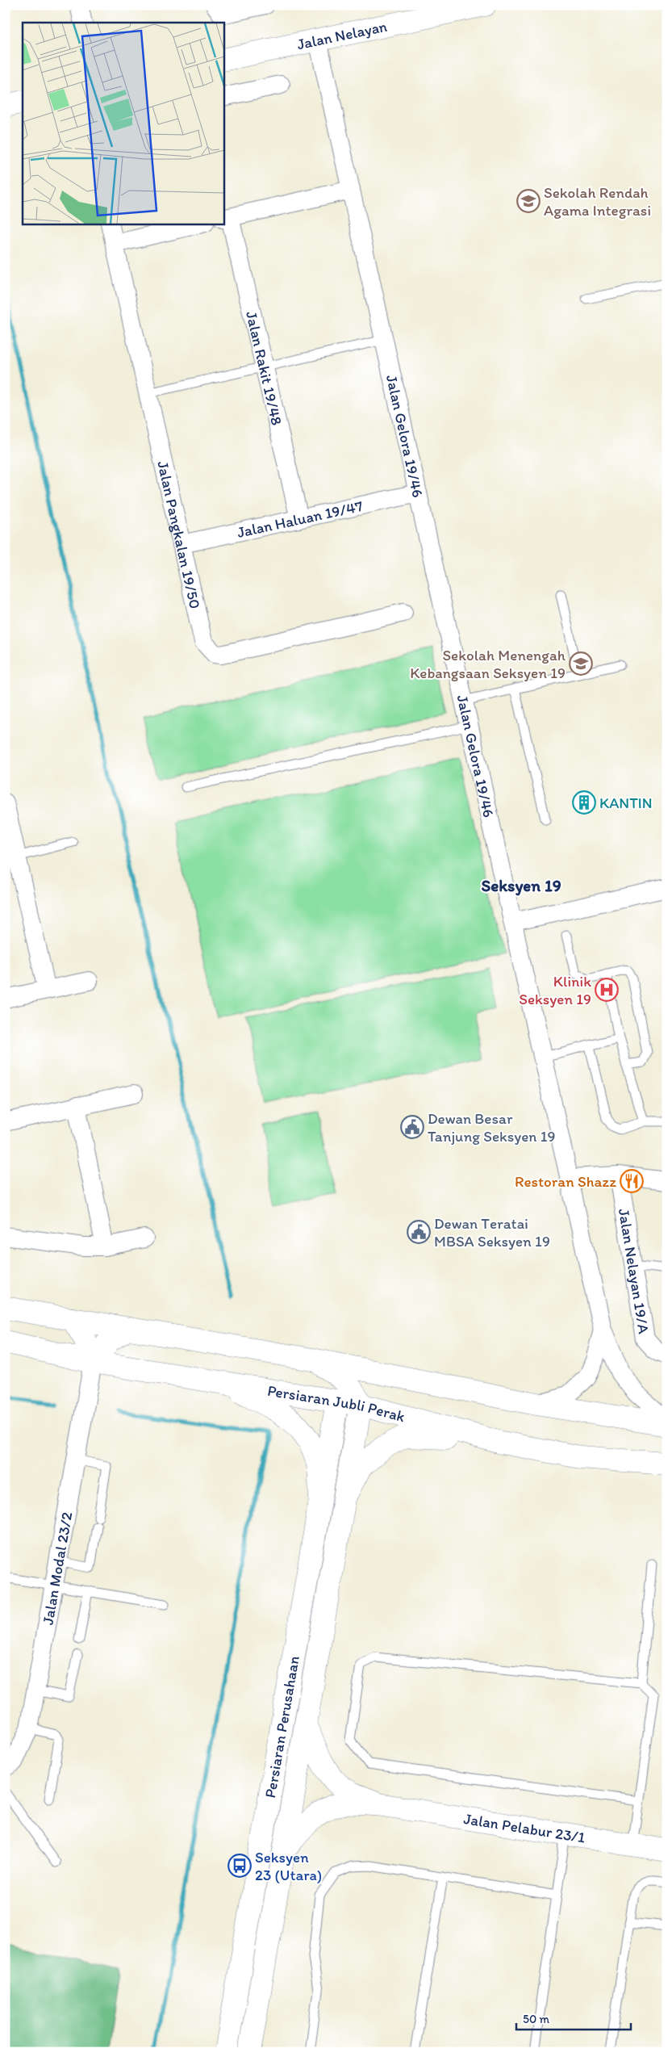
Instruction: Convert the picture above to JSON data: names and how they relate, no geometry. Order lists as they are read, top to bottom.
{
  "streets": {
    "main road": [
      "Jalan Nelayan",
      "Persiaran Jubli Perak",
      "Persiaran Perusahaan",
      "Jalan Pelabur 23/1"
    ],
    "street": [
      "Jalan Rakit 19/48",
      "Jalan Gelora 19/46",
      "Jalan Haluan 19/47",
      "Jalan Pangkalan 19/50",
      "Jalan Nelayan 19/A",
      "Jalan Modal 23/2"
    ]
  },
  "crossings": [
    ["Jalan Nelayan", "Jalan Gelora 19/46"],
    ["Jalan Rakit 19/48", "Jalan Haluan 19/47"],
    ["Jalan Gelora 19/46", "Jalan Haluan 19/47"],
    ["Jalan Haluan 19/47", "Jalan Pangkalan 19/50"],
    ["Persiaran Jubli Perak", "Jalan Modal 23/2"],
    ["Persiaran Jubli Perak", "Persiaran Perusahaan"],
    ["Persiaran Perusahaan", "Jalan Pelabur 23/1"]
  ],
  "districts": ["Seksyen 19"],
  "places": {
    "school or university": ["Sekolah Rendah Agama Integrasi", "Sekolah Menengah Kebangsaan Seksyen 19"],
    "building": ["KANTIN"],
    "hospital": ["Klinik Seksyen 19"],
    "public building": ["Dewan Besar Tanjung Seksyen 19", "Dewan Teratai MBSA Seksyen 19"],
    "restaurant": ["Restoran Shazz"],
    "bus stop": ["Seksyen 23 (Utara)"]
  },
  "scale_bar": "50 m"
}
